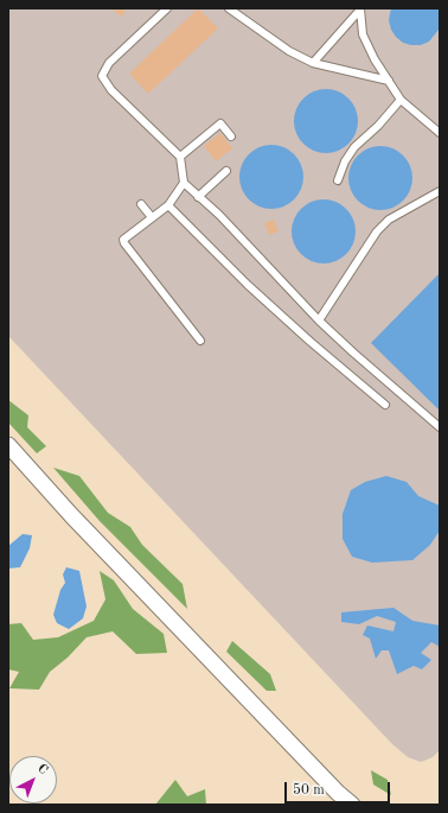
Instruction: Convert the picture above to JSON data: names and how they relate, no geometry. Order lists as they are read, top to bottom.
{
  "scale_bar": "50 m",
  "north": "top right"
}
